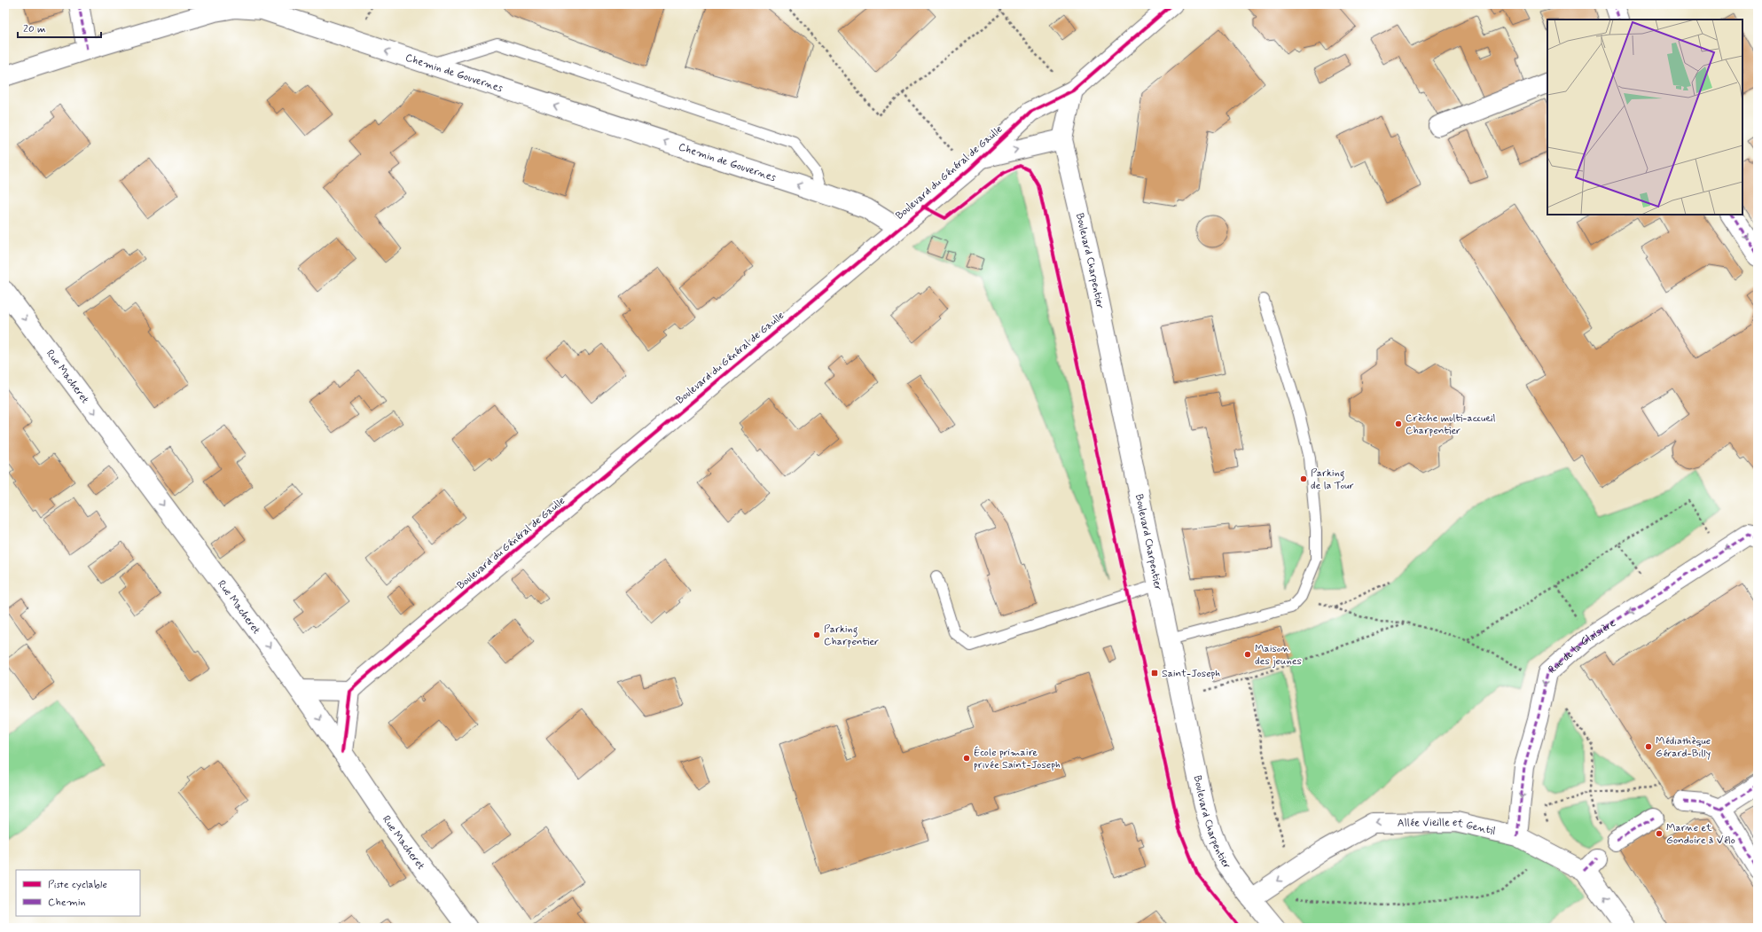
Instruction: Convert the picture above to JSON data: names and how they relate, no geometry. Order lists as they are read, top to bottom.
{
  "streets": {
    "street": [
      "Chemin de Gouvernes",
      "Boulevard du Général de Gaulle",
      "Boulevard Charpentier",
      "Rue Macheret",
      "Rue de la Glaisière",
      "Allée Vieille et Gentil"
    ]
  },
  "crossings": [
    ["Chemin de Gouvernes", "Boulevard du Général de Gaulle"],
    ["Boulevard du Général de Gaulle", "Boulevard Charpentier"],
    ["Boulevard Charpentier", "Allée Vieille et Gentil"],
    ["Rue de la Glaisière", "Allée Vieille et Gentil"]
  ],
  "one_way": [
    "Chemin de Gouvernes",
    "Rue Macheret",
    "Rue de la Glaisière",
    "Allée Vieille et Gentil"
  ],
  "places": {
    "other": [
      "Crèche multi-accueil Charpentier",
      "Parking de la Tour",
      "Parking Charpentier",
      "Maison des jeunes",
      "Médiathèque Gérard-Billy",
      "École primaire privée Saint-Joseph",
      "Marne et Gondoire à Vélo"
    ],
    "transit": ["Saint-Joseph"]
  },
  "legend": ["Piste cyclable", "Chemin"],
  "scale_bar": "20 m"
}
